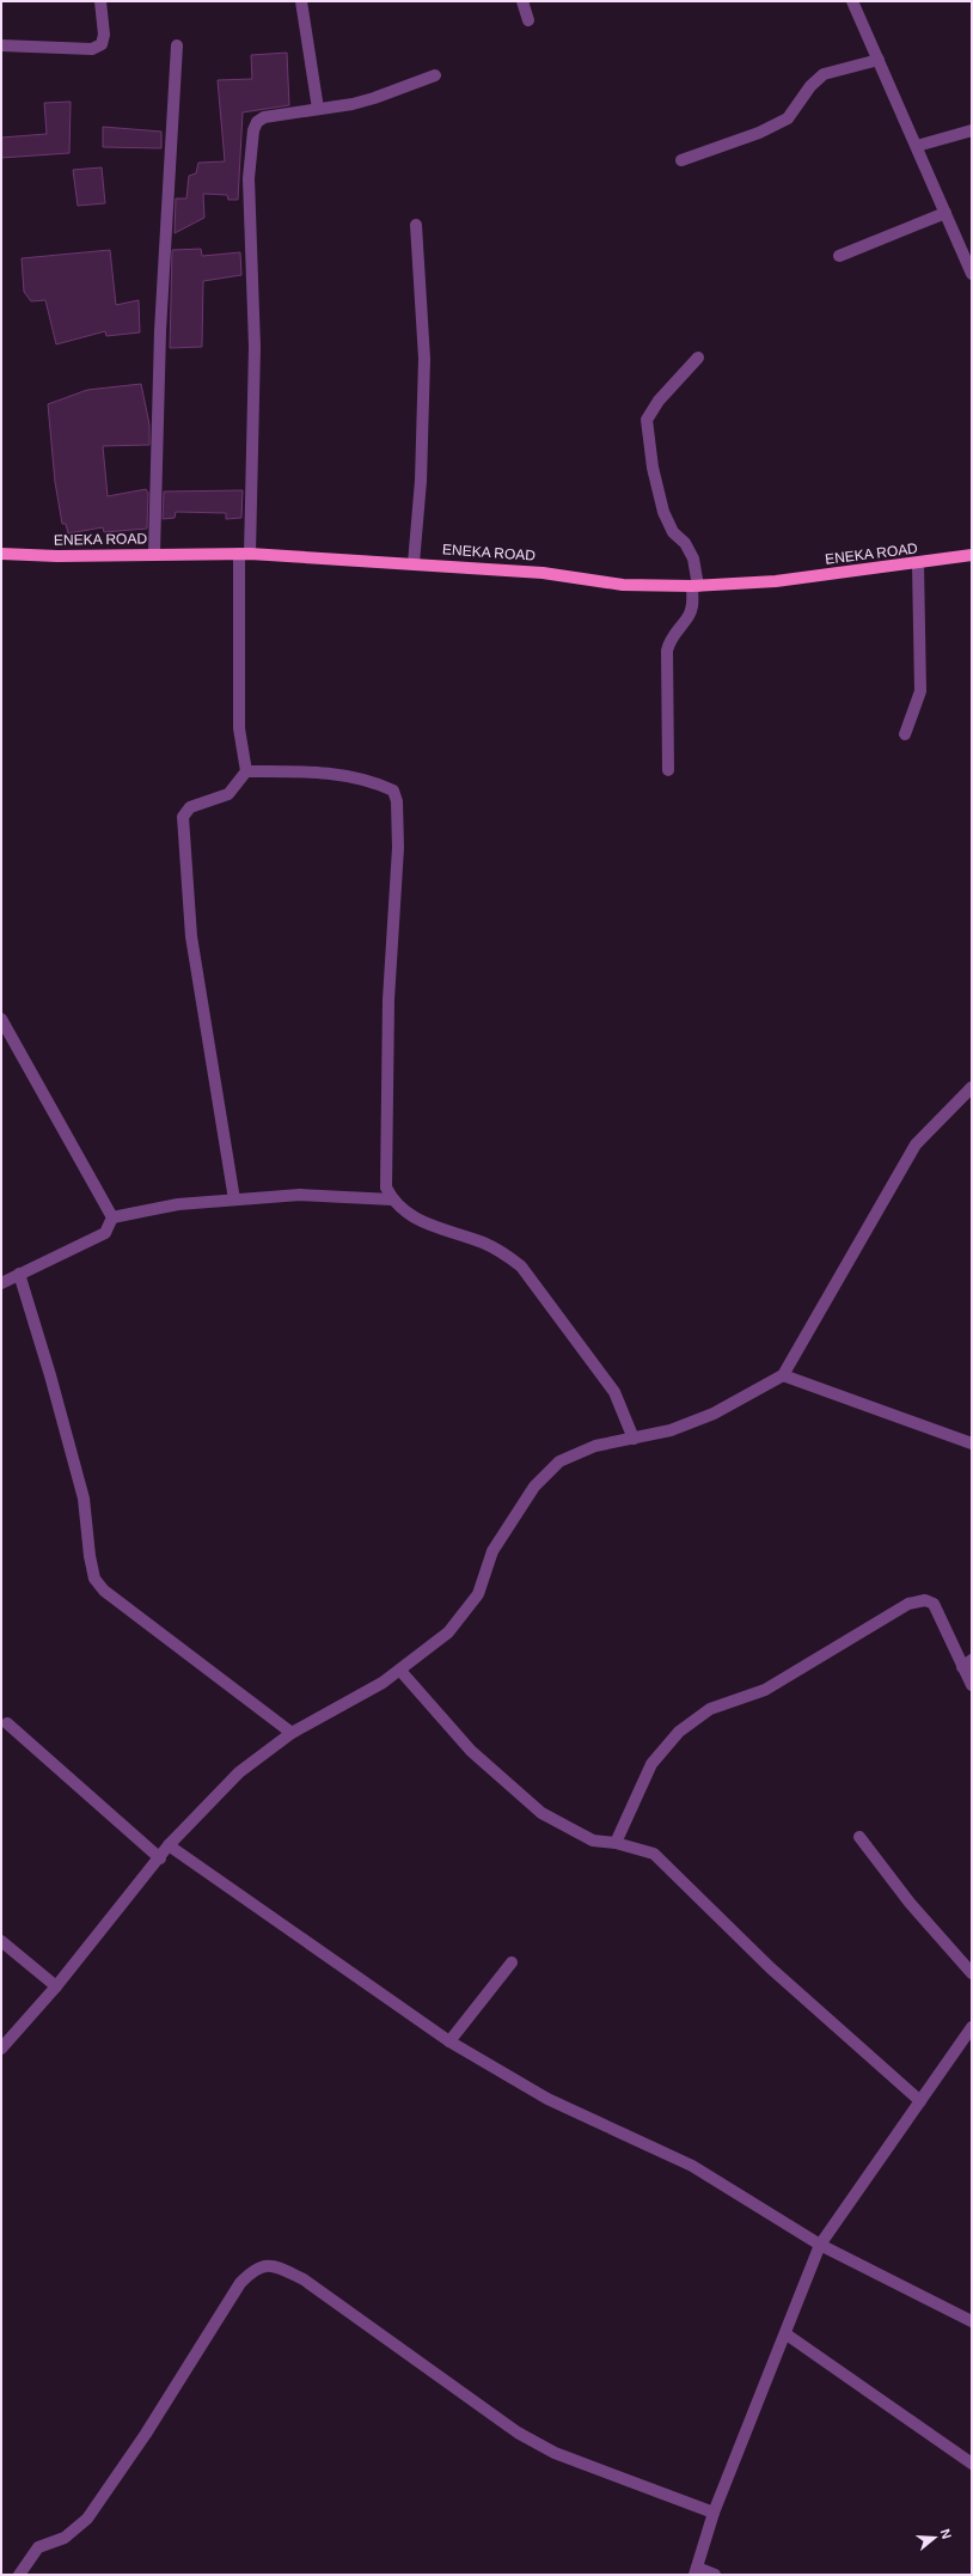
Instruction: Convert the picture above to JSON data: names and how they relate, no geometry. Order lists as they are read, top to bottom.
{
  "streets": {
    "main road": ["ENEKA ROAD"]
  },
  "north": "right"
}
